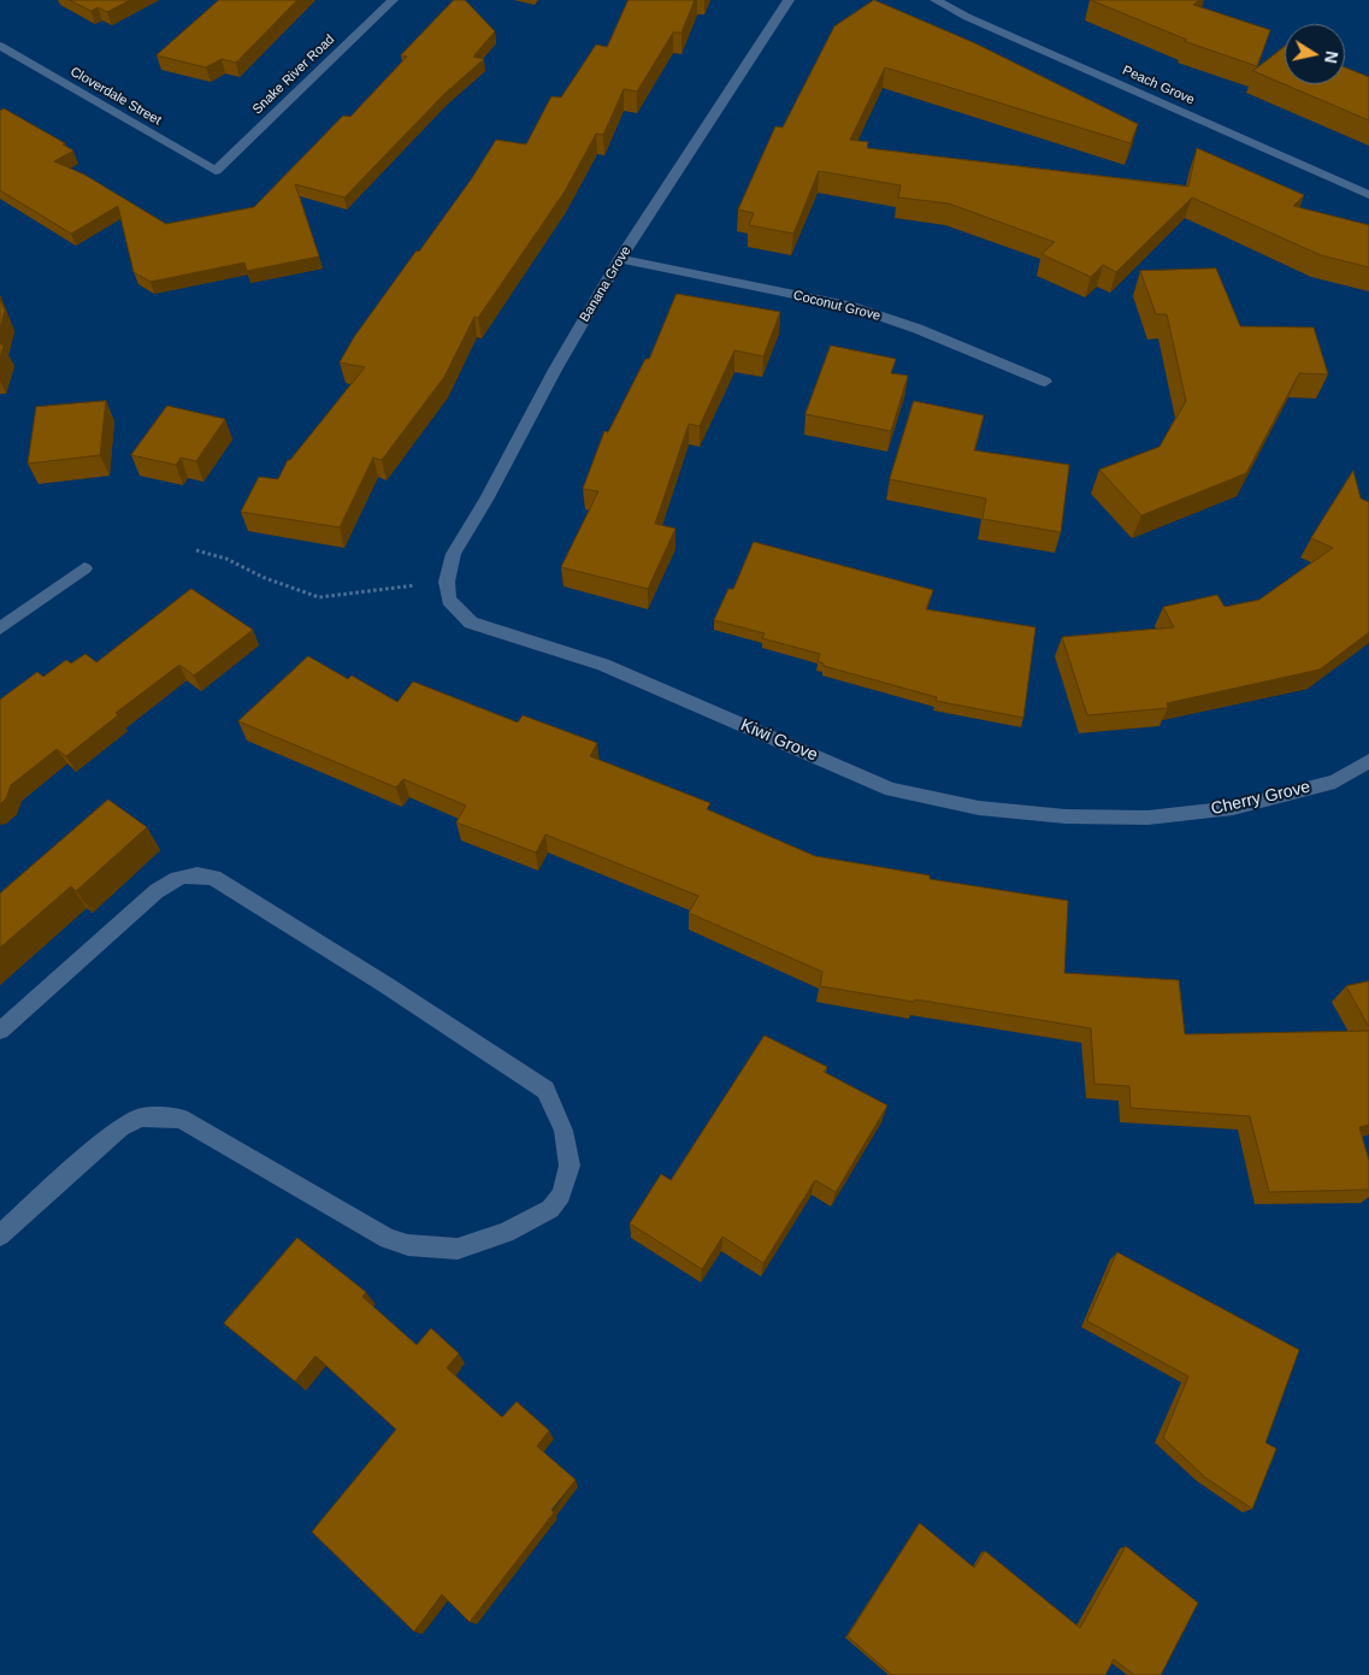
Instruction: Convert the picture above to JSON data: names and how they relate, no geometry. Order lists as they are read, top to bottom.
{
  "streets": {
    "street": [
      "Snake River Road",
      "Peach Grove",
      "Cloverdale Street",
      "Banana Grove",
      "Coconut Grove",
      "Kiwi Grove",
      "Cherry Grove"
    ]
  },
  "crossings": [
    ["Snake River Road", "Cloverdale Street"],
    ["Banana Grove", "Coconut Grove"],
    ["Banana Grove", "Kiwi Grove"],
    ["Kiwi Grove", "Cherry Grove"]
  ],
  "north": "right"
}
